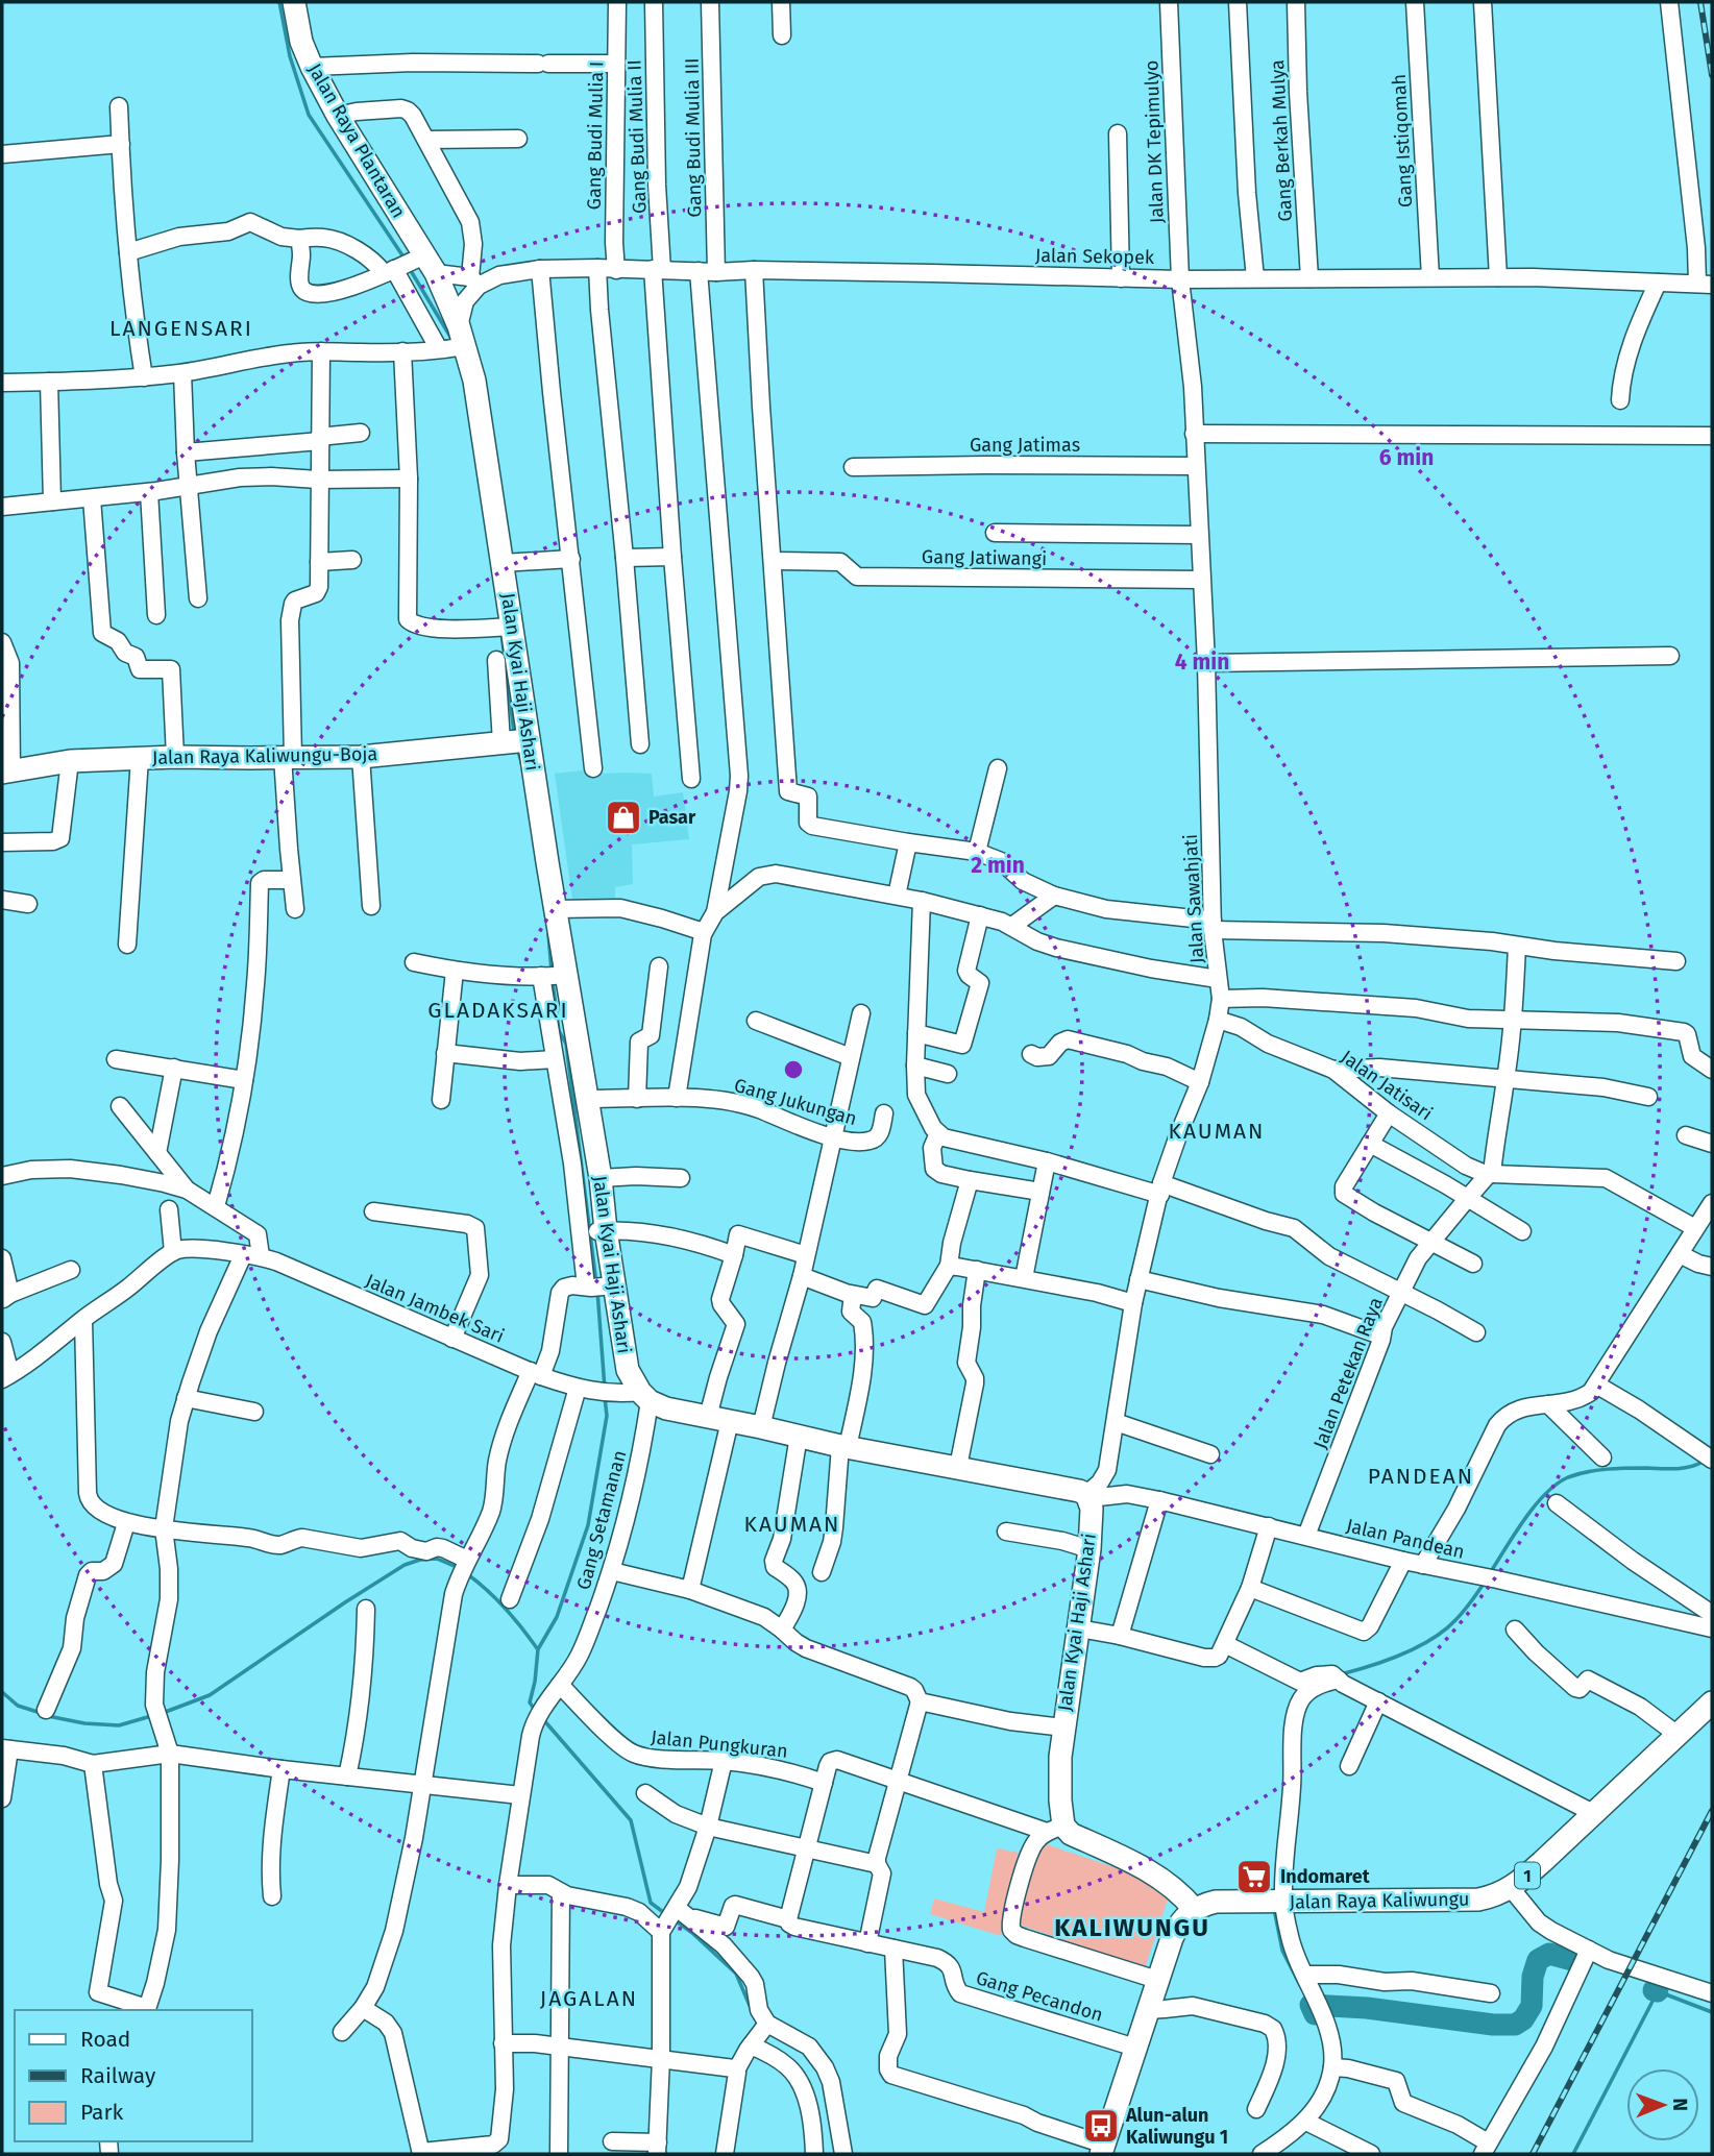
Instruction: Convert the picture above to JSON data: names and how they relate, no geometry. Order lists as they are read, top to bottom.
{
  "streets": {
    "main road": [
      "Jalan Raya Plantaran",
      "Jalan Kyai Haji Ashari",
      "Jalan Raya Kaliwungu-Boja",
      "1",
      "Jalan Raya Kaliwungu"
    ],
    "street": [
      "Gang Budi Mulia I",
      "Gang Budi Mulia II",
      "Gang Budi Mulia III",
      "Gang Berkah Mulya",
      "Gang Istiqomah",
      "Jalan DK Tepimulyo",
      "Jalan Sekopek",
      "Gang Jatimas",
      "Gang Jatiwangi",
      "Jalan Sawahjati",
      "Jalan Jatisari",
      "Gang Jukungan",
      "Jalan Jambek Sari",
      "Jalan Petekan Raya",
      "Gang Setamanan",
      "Jalan Pandean",
      "Jalan Pungkuran",
      "Gang Pecandon"
    ]
  },
  "crossings": [
    ["Gang Budi Mulia I", "Jalan Sekopek"],
    ["Gang Budi Mulia II", "Jalan Sekopek"],
    ["Gang Budi Mulia III", "Jalan Sekopek"],
    ["Jalan Raya Plantaran", "Jalan Kyai Haji Ashari"],
    ["Gang Berkah Mulya", "Jalan Sekopek"],
    ["Gang Istiqomah", "Jalan Sekopek"],
    ["Jalan DK Tepimulyo", "Jalan Sekopek"],
    ["Jalan DK Tepimulyo", "Jalan Sawahjati"],
    ["Jalan Sekopek", "Jalan Sawahjati"],
    ["Gang Jatimas", "Jalan Sawahjati"],
    ["Gang Jatiwangi", "Jalan Sawahjati"],
    ["Jalan Kyai Haji Ashari", "Jalan Raya Kaliwungu-Boja"],
    ["Jalan Kyai Haji Ashari", "Jalan Sawahjati"],
    ["Jalan Kyai Haji Ashari", "Gang Jukungan"],
    ["Jalan Kyai Haji Ashari", "Jalan Jambek Sari"],
    ["Jalan Kyai Haji Ashari", "Gang Setamanan"],
    ["Jalan Kyai Haji Ashari", "Jalan Pandean"],
    ["Jalan Sawahjati", "Jalan Jatisari"],
    ["Jalan Sawahjati", "Jalan Pandean"],
    ["Jalan Jatisari", "Jalan Petekan Raya"],
    ["Jalan Jambek Sari", "Gang Setamanan"],
    ["Jalan Petekan Raya", "Jalan Pandean"],
    ["Gang Setamanan", "Jalan Pungkuran"]
  ],
  "districts": [
    "LANGENSARI",
    "GLADAKSARI",
    "KAUMAN",
    "PANDEAN",
    "KAUMAN",
    "KALIWUNGU",
    "JAGALAN"
  ],
  "places": {
    "shop": ["Pasar"],
    "supermarket": ["Indomaret"],
    "bus stop": ["Alun-alun Kaliwungu 1"]
  },
  "legend": ["Road", "Railway", "Park"],
  "north": "right",
  "rings": ["6 min", "4 min", "2 min"]
}
